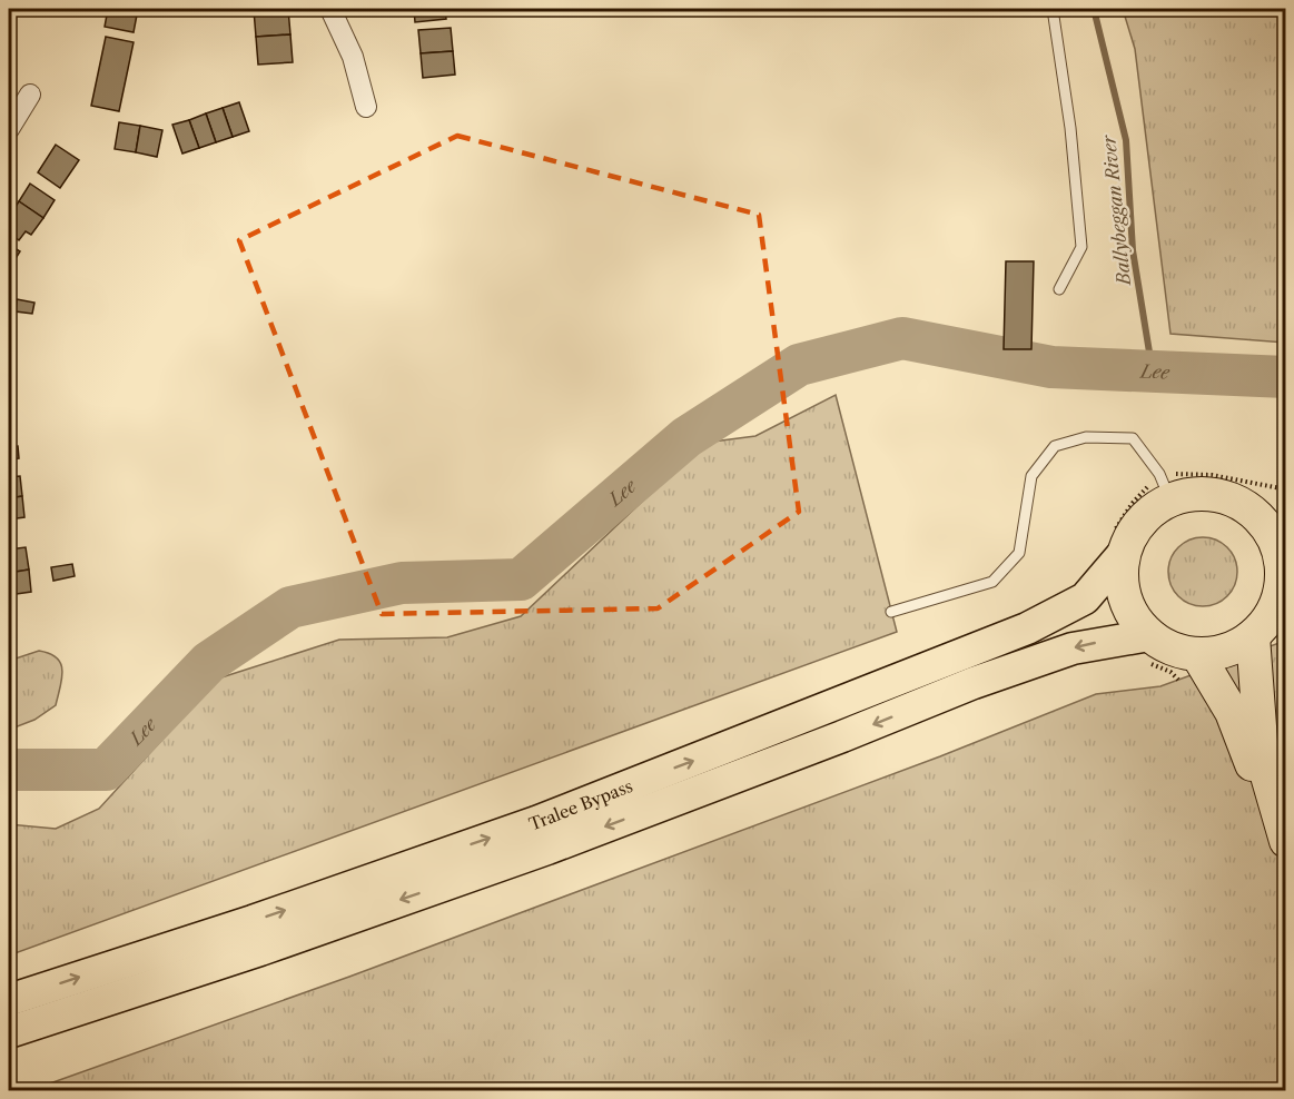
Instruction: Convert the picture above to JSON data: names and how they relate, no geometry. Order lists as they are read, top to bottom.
{
  "streets": {
    "main road": ["Tralee Bypass"]
  },
  "water": ["Ballybeggan River", "Lee"]
}
